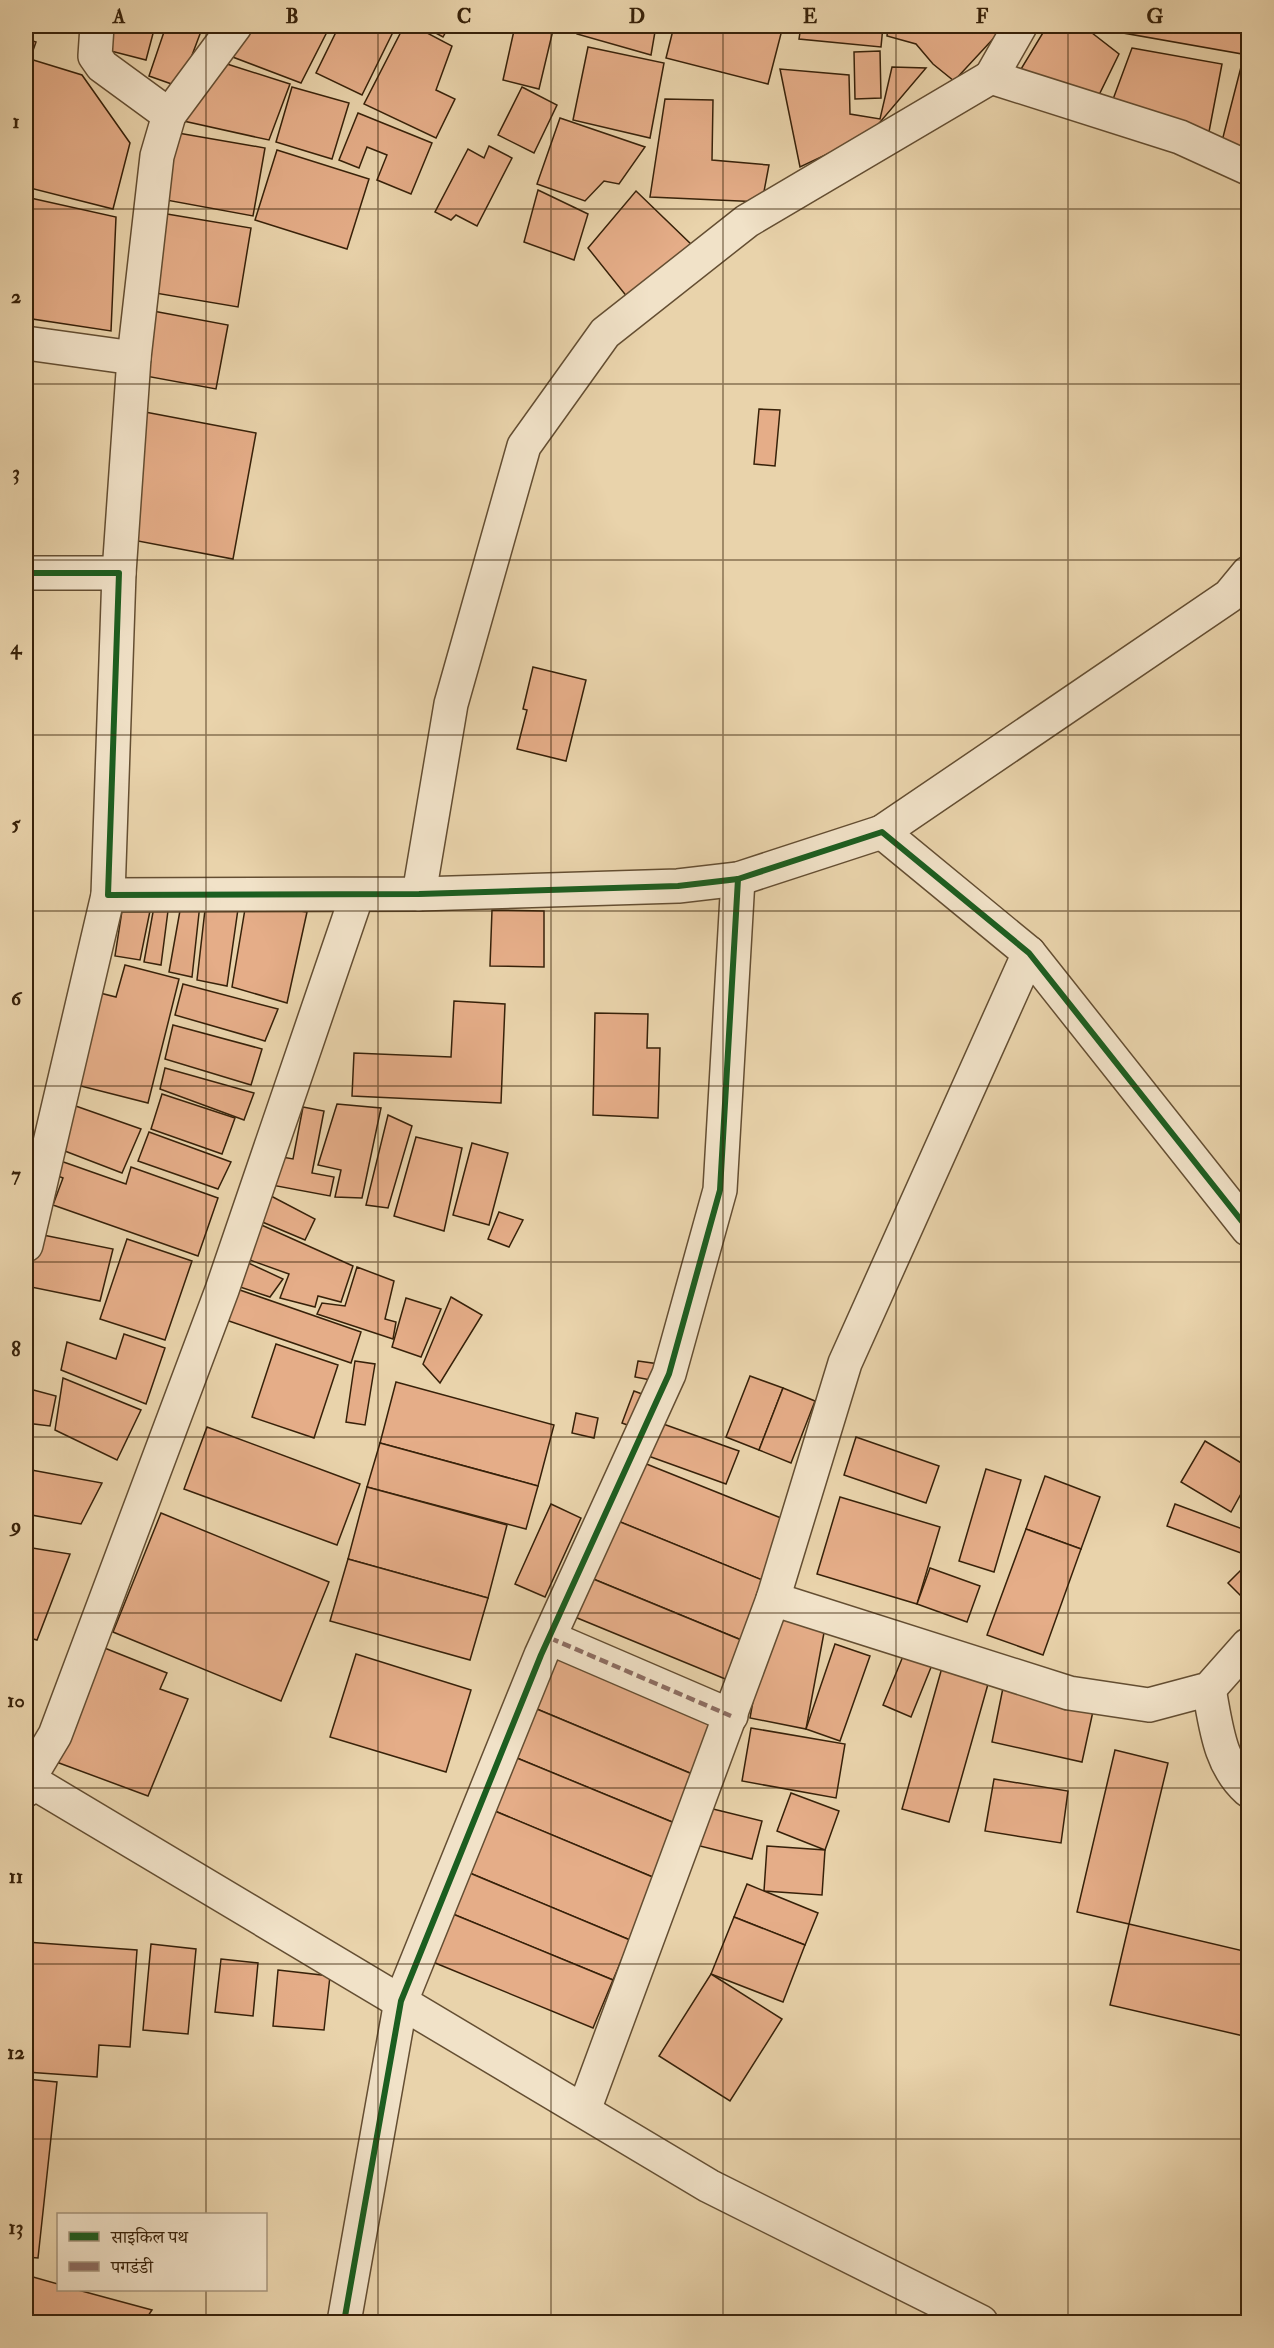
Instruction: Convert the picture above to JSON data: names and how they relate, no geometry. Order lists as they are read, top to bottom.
{
  "legend": ["साइकिल पथ", "पगडंडी"],
  "grid": {
    "columns": [
      "A",
      "B",
      "C",
      "D",
      "E",
      "F",
      "G"
    ],
    "rows": [
      "1",
      "2",
      "3",
      "4",
      "5",
      "6",
      "7",
      "8",
      "9",
      "10",
      "11",
      "12",
      "13"
    ]
  }
}
